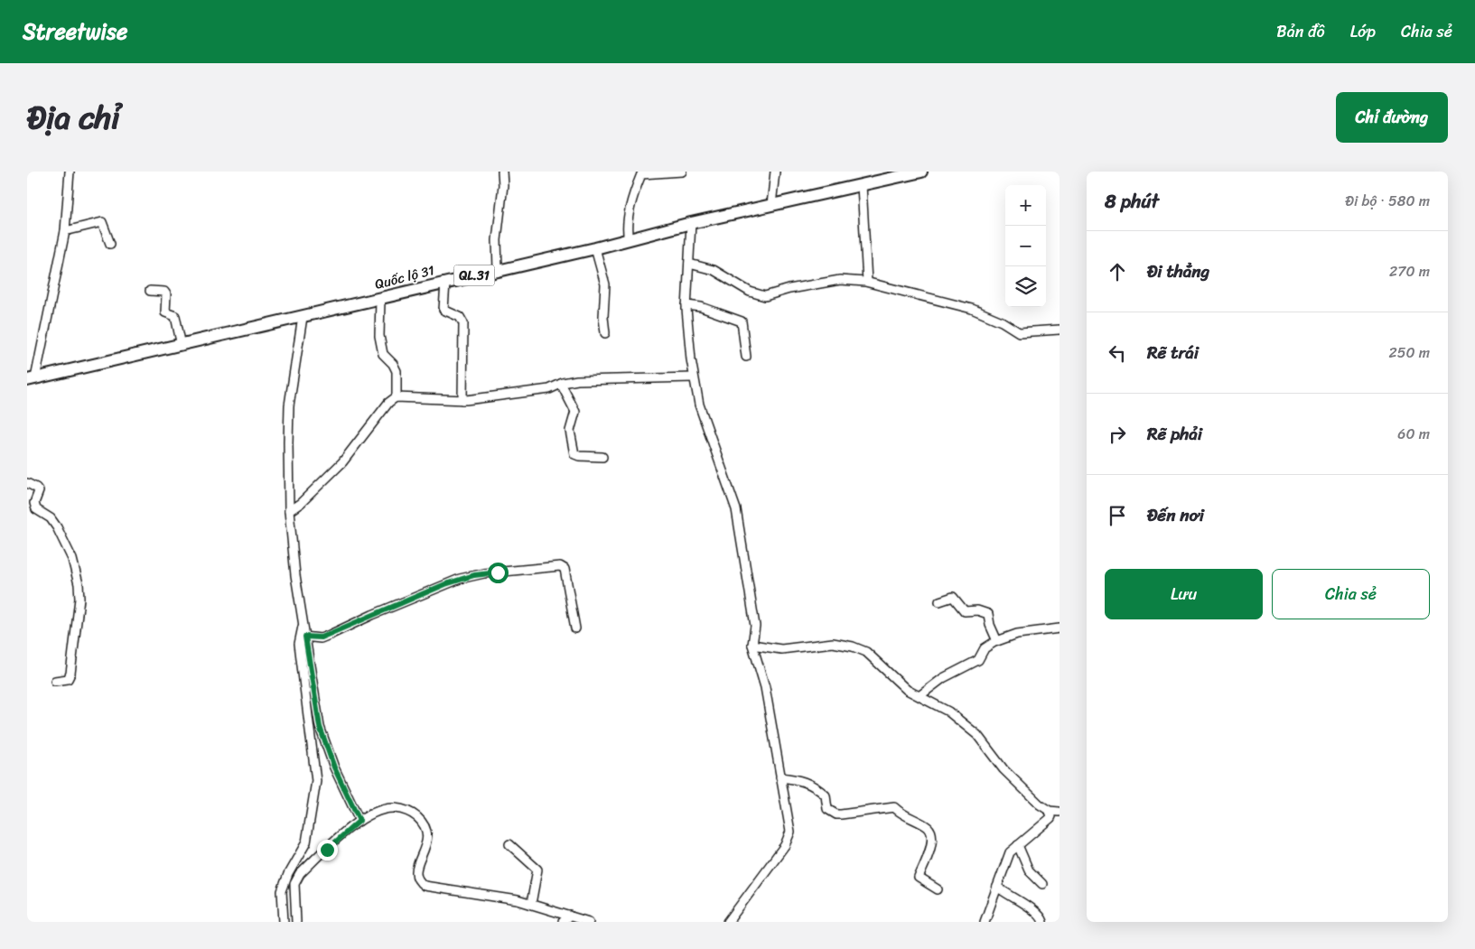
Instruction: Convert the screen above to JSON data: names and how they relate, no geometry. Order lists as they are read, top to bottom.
{
  "streets": {
    "highway": ["QL.31", "Quốc lộ 31"]
  },
  "page": {
    "header": "Streetwise",
    "nav": ["Bản đồ", "Lớp", "Chia sẻ"],
    "title": "Địa chỉ",
    "buttons": [
      "Chỉ đường",
      ["Lưu", "Chia sẻ"]
    ],
    "heading": ["8 phút", "Đi bộ · 580 m"],
    "map_buttons": ["+", "−"],
    "list": [
      ["Đi thẳng", "270 m"],
      ["Rẽ trái", "250 m"],
      ["Rẽ phải", "60 m"],
      "Đến nơi"
    ]
  }
}
